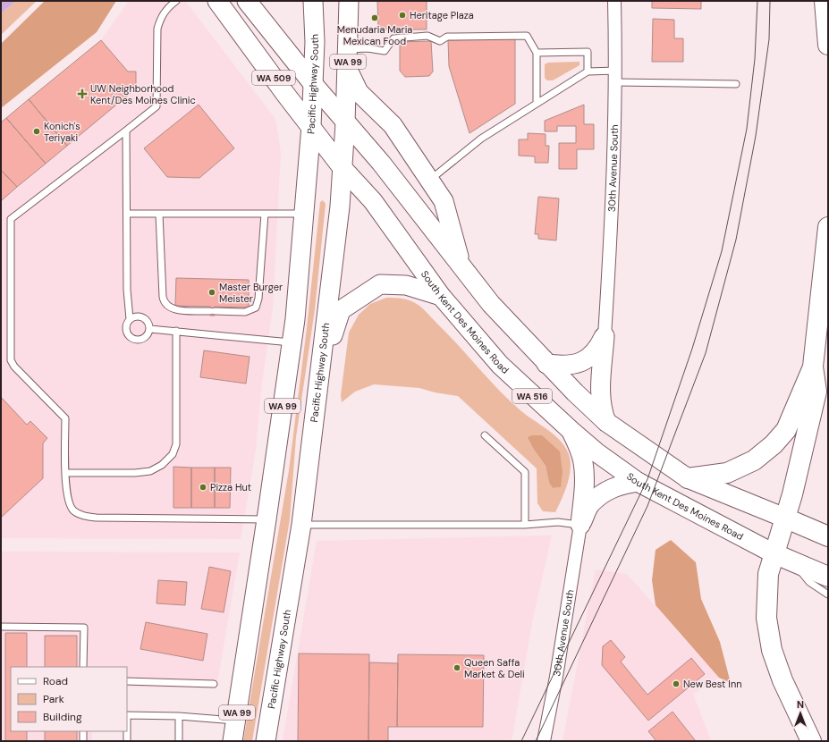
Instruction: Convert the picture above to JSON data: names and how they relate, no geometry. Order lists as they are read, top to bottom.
{
  "streets": {
    "highway": ["South Kent Des Moines Road", "WA 516"],
    "main road": ["WA 99", "WA 509", "Pacific Highway South"],
    "street": ["30th Avenue South"]
  },
  "crossings": [
    ["WA 509", "Pacific Highway South"],
    ["WA 509", "WA 516"],
    ["Pacific Highway South", "South Kent Des Moines Road"],
    ["Pacific Highway South", "WA 516"]
  ],
  "places": {
    "other": [
      "Heritage Plaza",
      "Menudaria Maria Mexican Food",
      "Konich's Teriyaki",
      "Master Burger Meister",
      "Pizza Hut",
      "Queen Saffa Market & Deli",
      "New Best Inn"
    ],
    "health": ["UW Neighborhood Kent/Des Moines Clinic"]
  },
  "legend": ["Road", "Park", "Building"],
  "north": "top"
}
